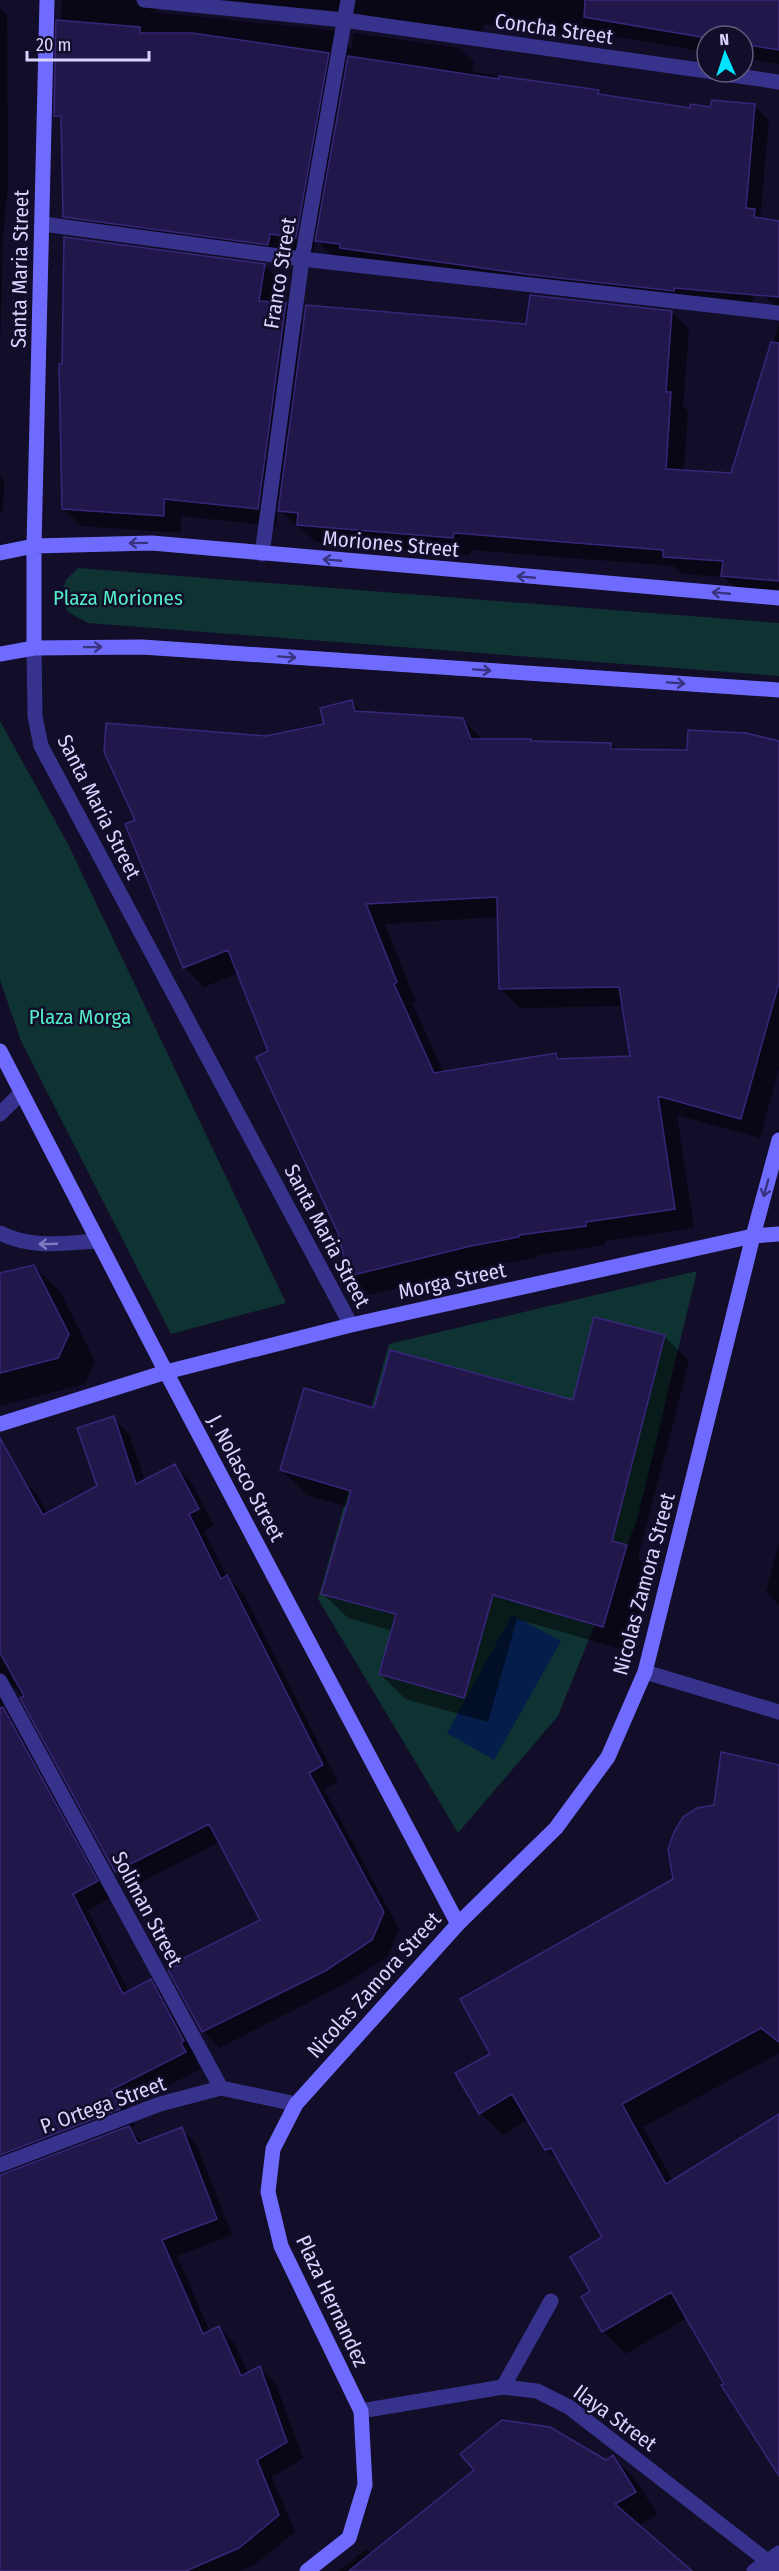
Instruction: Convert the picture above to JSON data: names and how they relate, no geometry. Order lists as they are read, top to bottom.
{
  "streets": {
    "street": [
      "Concha Street",
      "Santa Maria Street",
      "Franco Street",
      "Moriones Street",
      "Morga Street",
      "J. Nolasco Street",
      "Nicolas Zamora Street",
      "Soliman Street",
      "P. Ortega Street",
      "Plaza Hernandez",
      "Ilaya Street"
    ]
  },
  "crossings": [
    ["Concha Street", "Franco Street"],
    ["Santa Maria Street", "Moriones Street"],
    ["Santa Maria Street", "Morga Street"],
    ["Franco Street", "Moriones Street"],
    ["Morga Street", "J. Nolasco Street"],
    ["Morga Street", "Nicolas Zamora Street"],
    ["J. Nolasco Street", "Nicolas Zamora Street"],
    ["Nicolas Zamora Street", "Plaza Hernandez"],
    ["Soliman Street", "P. Ortega Street"],
    ["Plaza Hernandez", "Ilaya Street"]
  ],
  "parks": ["Plaza Moriones", "Plaza Morga"],
  "scale_bar": "20 m",
  "north": "top"
}
